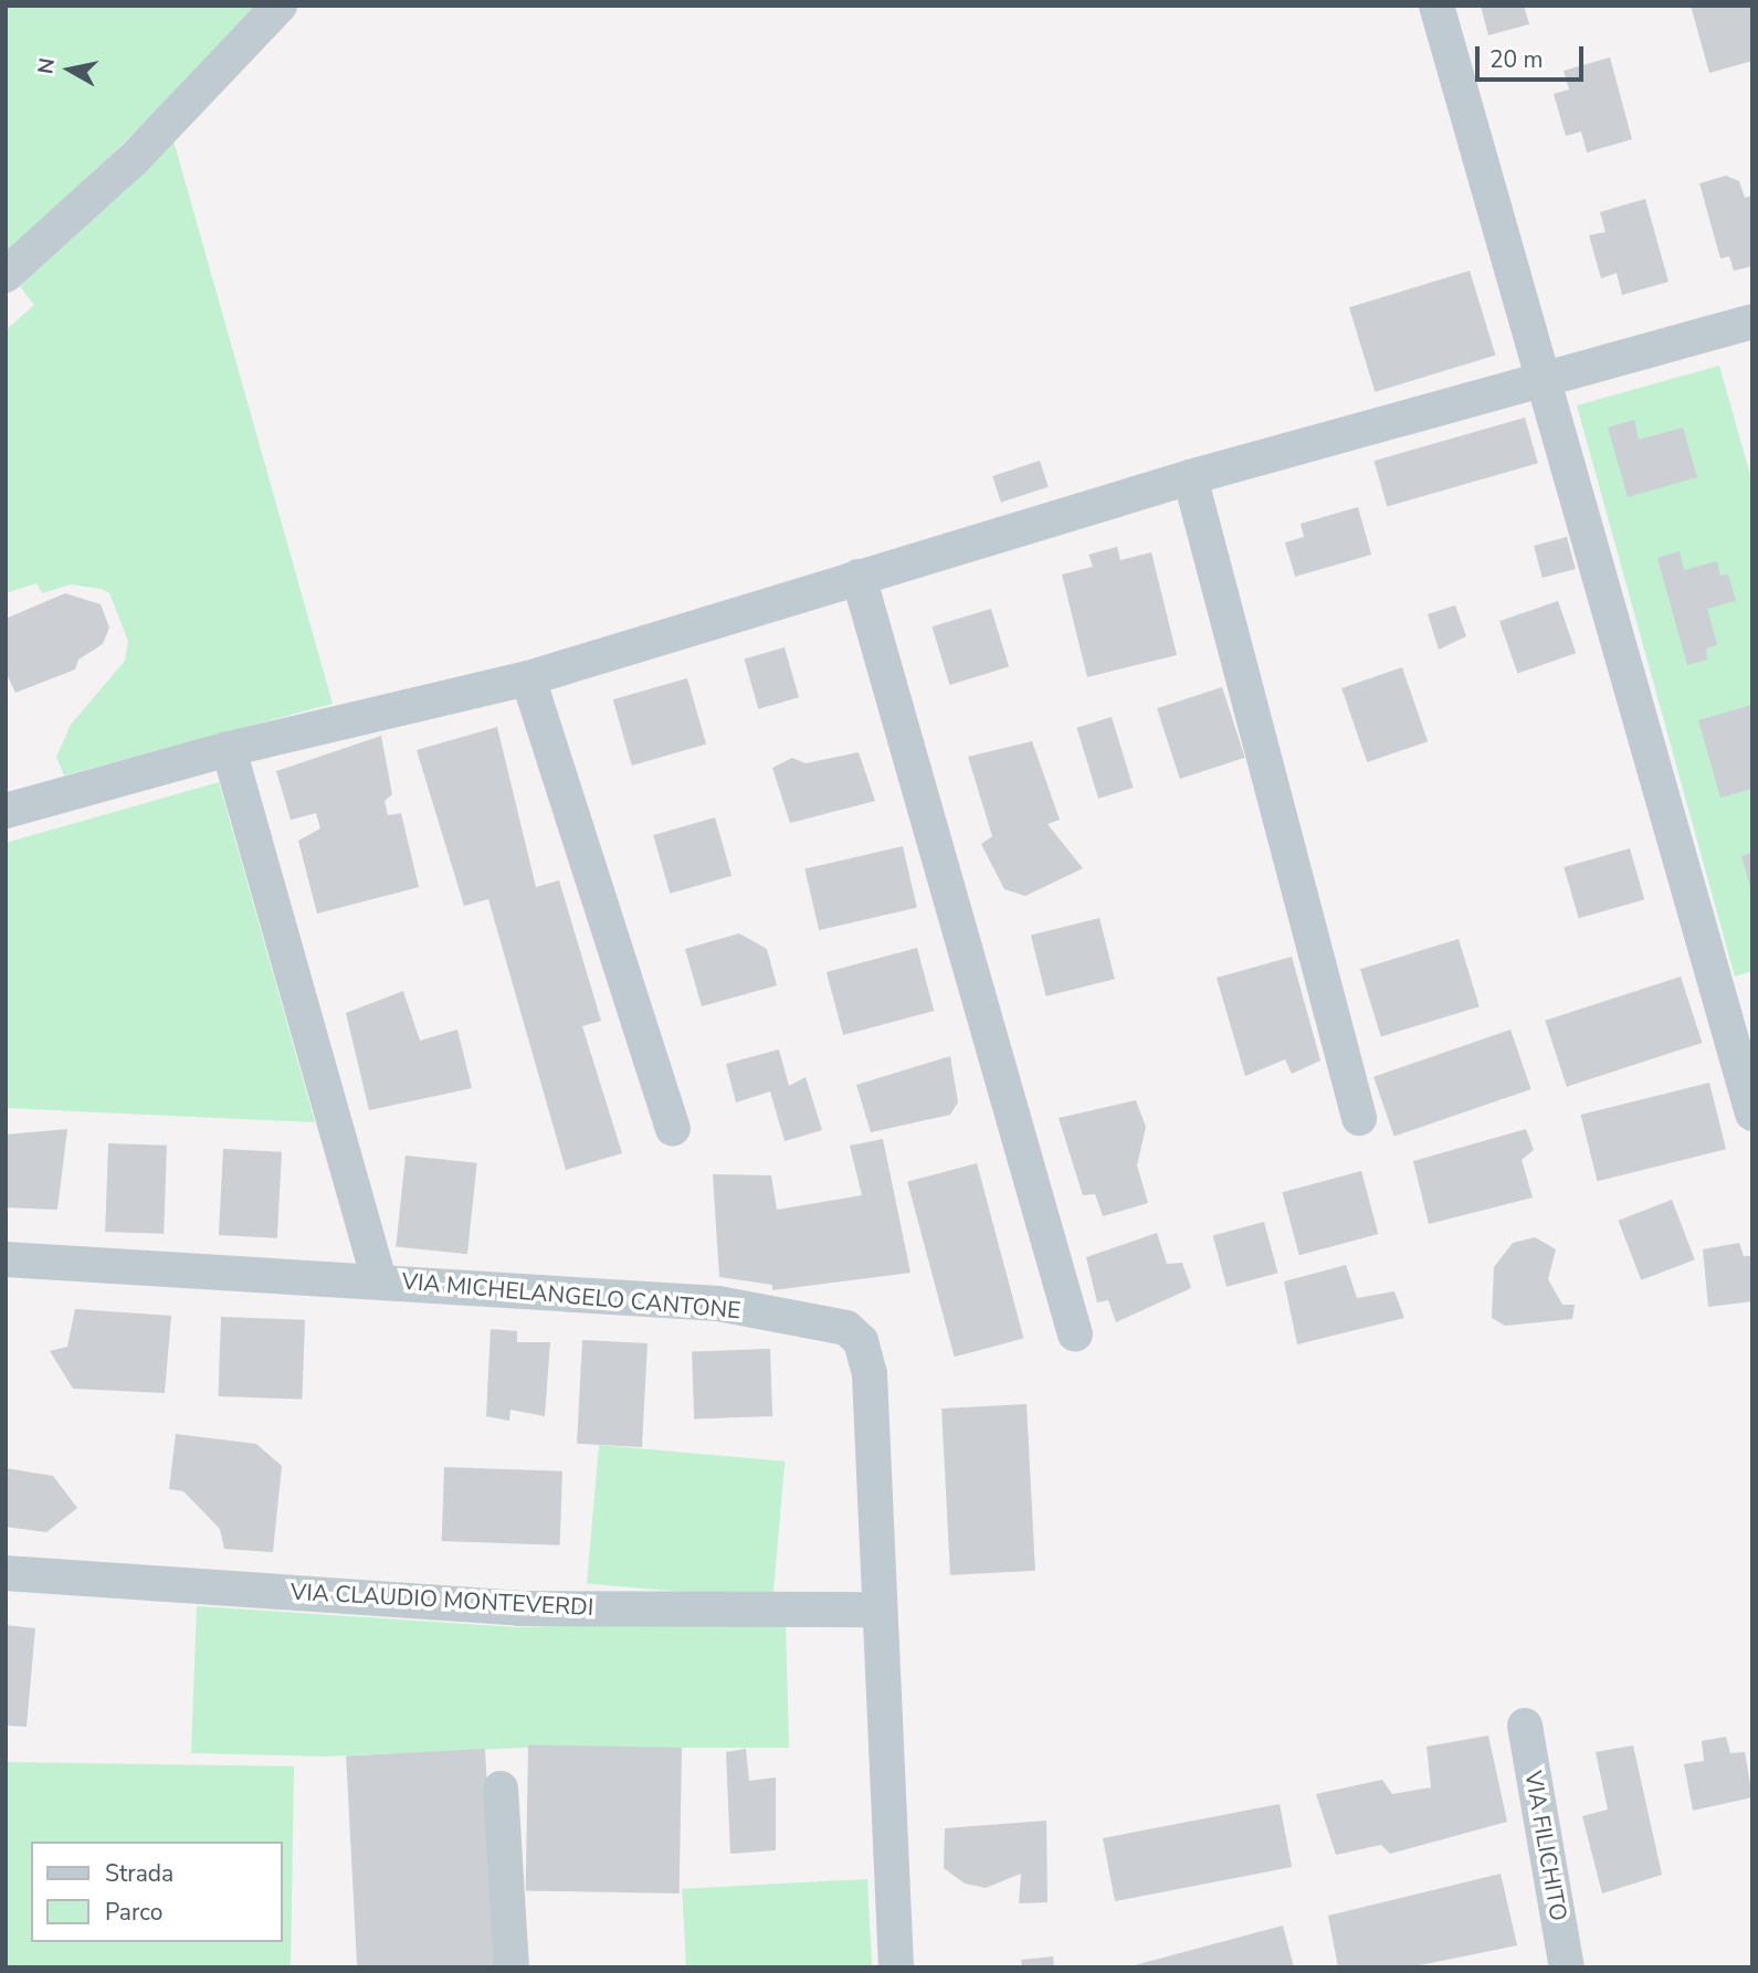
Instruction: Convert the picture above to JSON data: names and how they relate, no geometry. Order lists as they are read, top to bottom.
{
  "streets": {
    "street": ["VIA MICHELANGELO CANTONE", "VIA CLAUDIO MONTEVERDI", "VIA FILICHITO"]
  },
  "crossings": [
    ["VIA MICHELANGELO CANTONE", "VIA CLAUDIO MONTEVERDI"]
  ],
  "legend": ["Strada", "Parco"],
  "scale_bar": "20 m",
  "north": "left"
}
